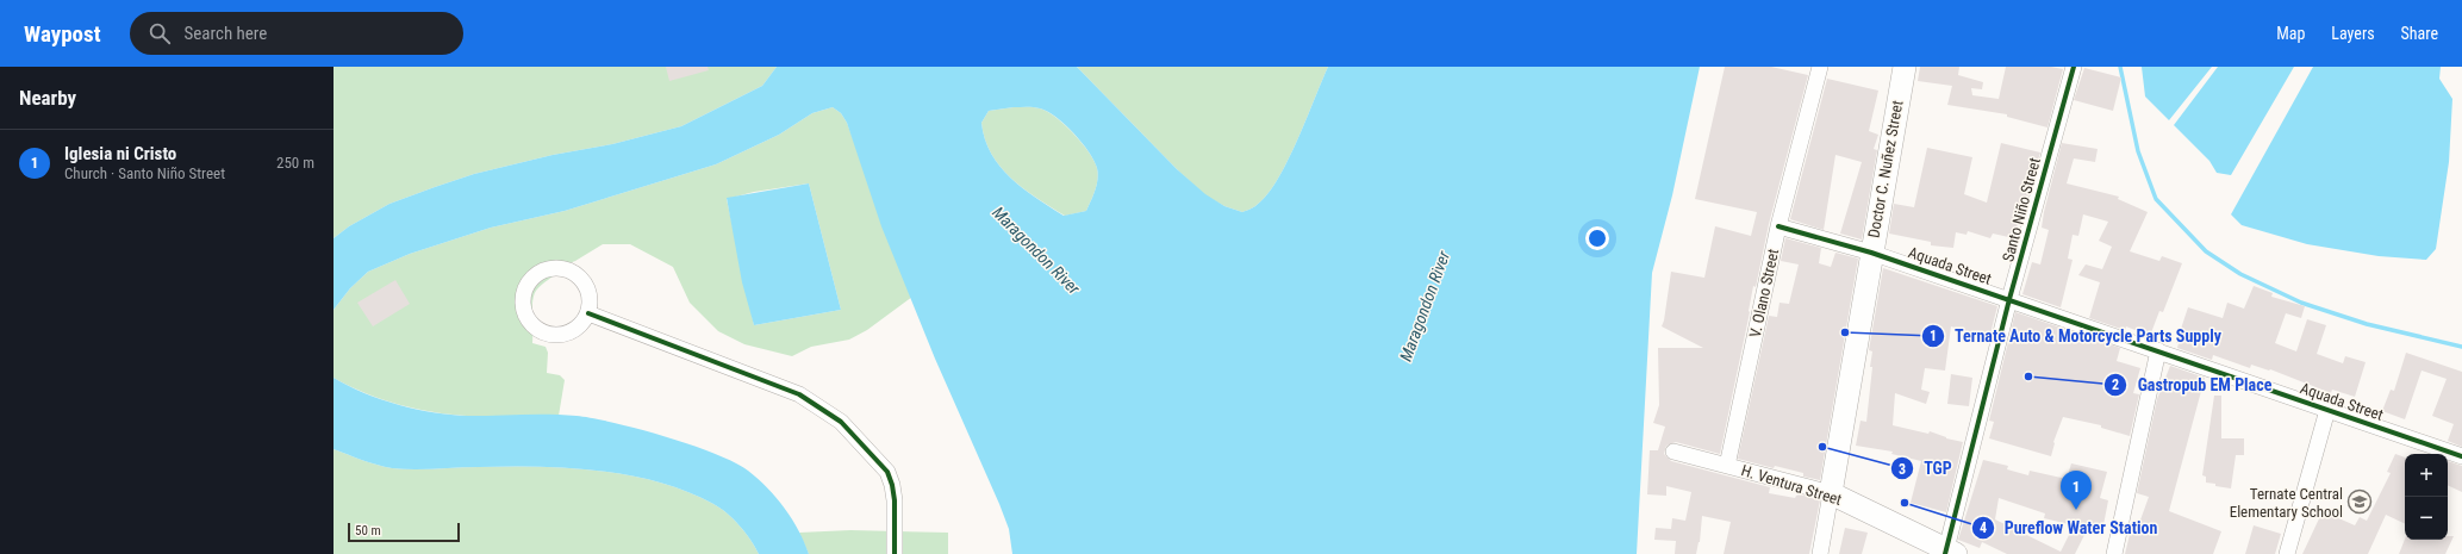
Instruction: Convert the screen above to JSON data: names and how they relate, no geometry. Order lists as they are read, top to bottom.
{
  "streets": {
    "main road": ["Doctor C. Nuñez Street", "H. Ventura Street"],
    "street": ["Santo Niño Street", "Aquada Street", "V. Olano Street"]
  },
  "crossings": [
    ["Doctor C. Nuñez Street", "Aquada Street"],
    ["Doctor C. Nuñez Street", "H. Ventura Street"],
    ["Santo Niño Street", "Aquada Street"],
    ["Santo Niño Street", "H. Ventura Street"],
    ["Aquada Street", "V. Olano Street"],
    ["V. Olano Street", "H. Ventura Street"]
  ],
  "water": ["Maragondon River"],
  "places": {
    "other": [
      "Ternate Auto & Motorcycle Parts Supply",
      "Gastropub EM Place",
      "TGP",
      "Pureflow Water Station"
    ],
    "school or university": ["Ternate Central Elementary School"]
  },
  "scale_bar": "50 m",
  "page": {
    "header": "Waypost",
    "search": "Search here",
    "nav": ["Map", "Layers", "Share"],
    "heading": "Nearby",
    "list": [
      {
        "mark": "1",
        "name": "Iglesia ni Cristo",
        "note": "Church · Santo Niño Street",
        "value": "250 m"
      }
    ],
    "map_buttons": ["+", "−"],
    "pins": "1",
    "scale": "50 m"
  }
}
